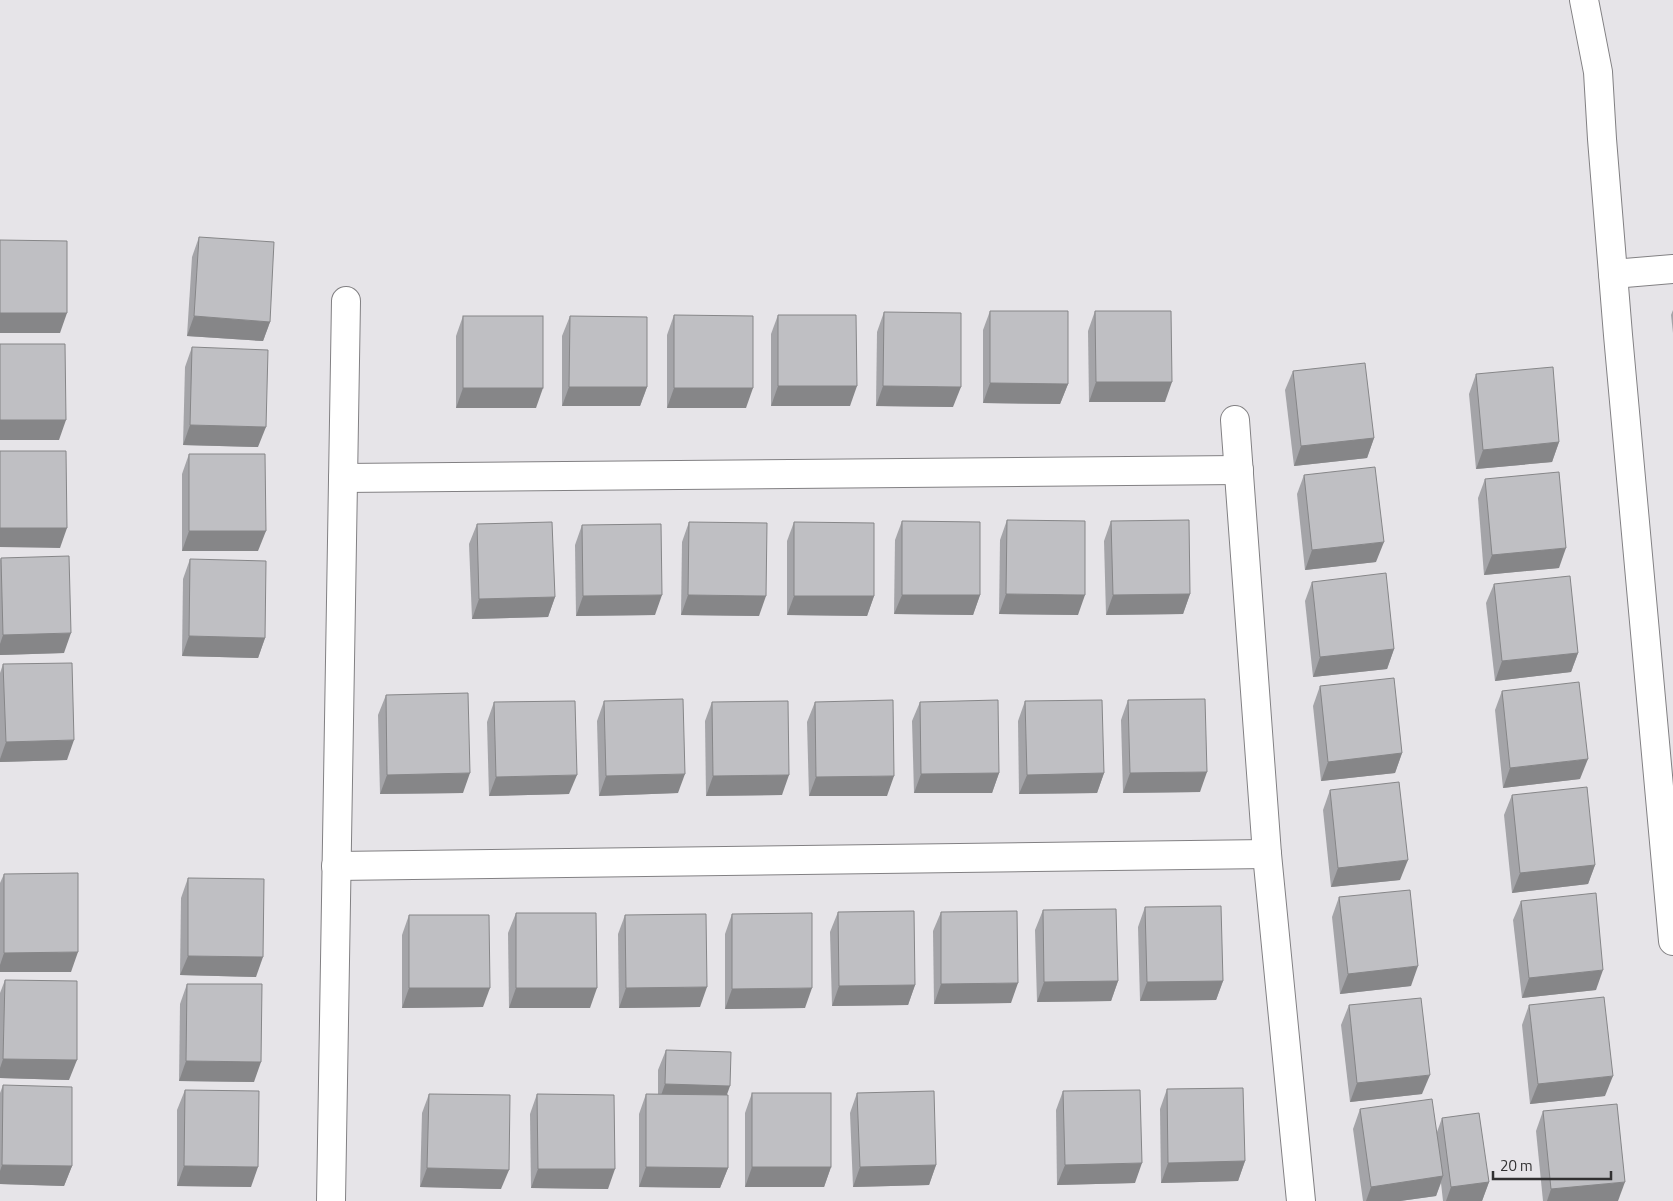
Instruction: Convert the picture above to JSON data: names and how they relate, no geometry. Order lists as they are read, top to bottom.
{
  "scale_bar": "20 m"
}
